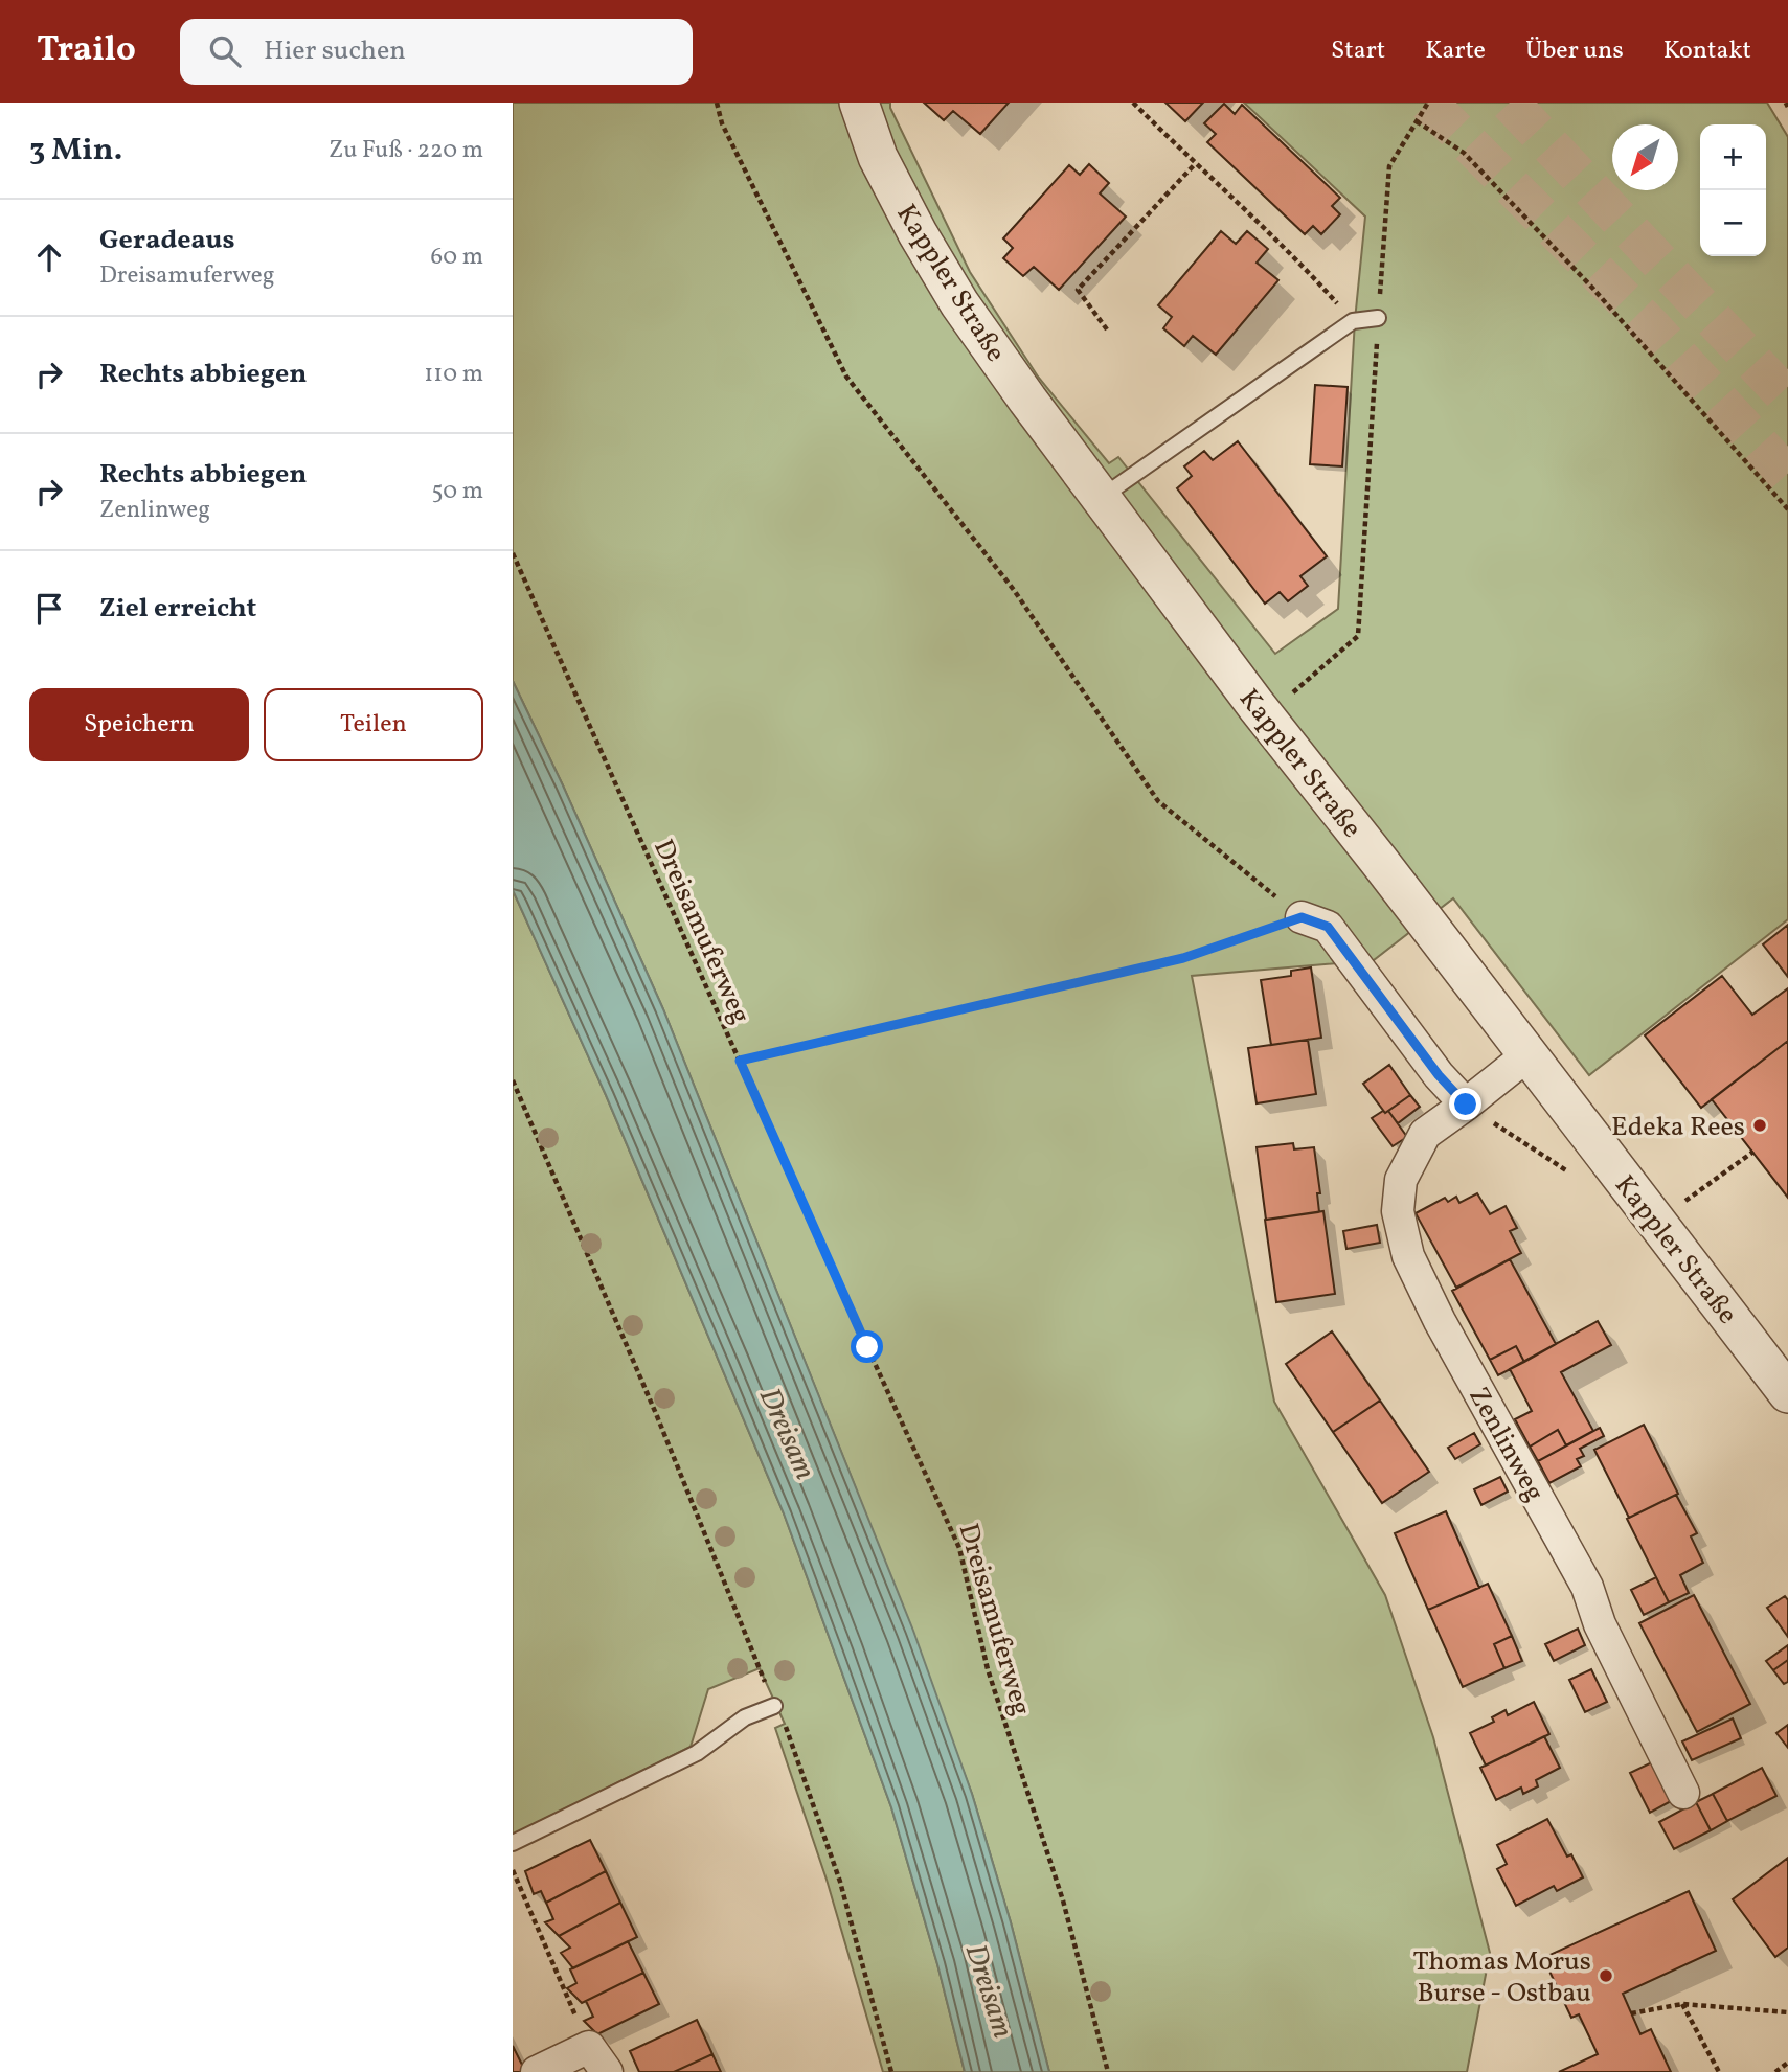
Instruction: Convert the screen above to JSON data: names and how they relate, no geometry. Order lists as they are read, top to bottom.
{
  "streets": {
    "street": ["Kappler Straße", "Zenlinweg"],
    "path": ["Dreisamuferweg"]
  },
  "crossings": [
    ["Kappler Straße", "Zenlinweg"]
  ],
  "water": ["Dreisam"],
  "places": ["Edeka Rees", "Thomas Morus Burse - Ostbau"],
  "north": "bottom left",
  "page": {
    "header": "Trailo",
    "search": "Hier suchen",
    "nav": [
      "Start",
      "Karte",
      "Über uns",
      "Kontakt"
    ],
    "heading": ["3 Min.", "Zu Fuß · 220 m"],
    "map_buttons": ["+", "−"],
    "list": [
      ["Geradeaus", "Dreisamuferweg", "60 m"],
      ["Rechts abbiegen", "110 m"],
      ["Rechts abbiegen", "Zenlinweg", "50 m"],
      "Ziel erreicht"
    ],
    "buttons": ["Speichern", "Teilen"]
  }
}
